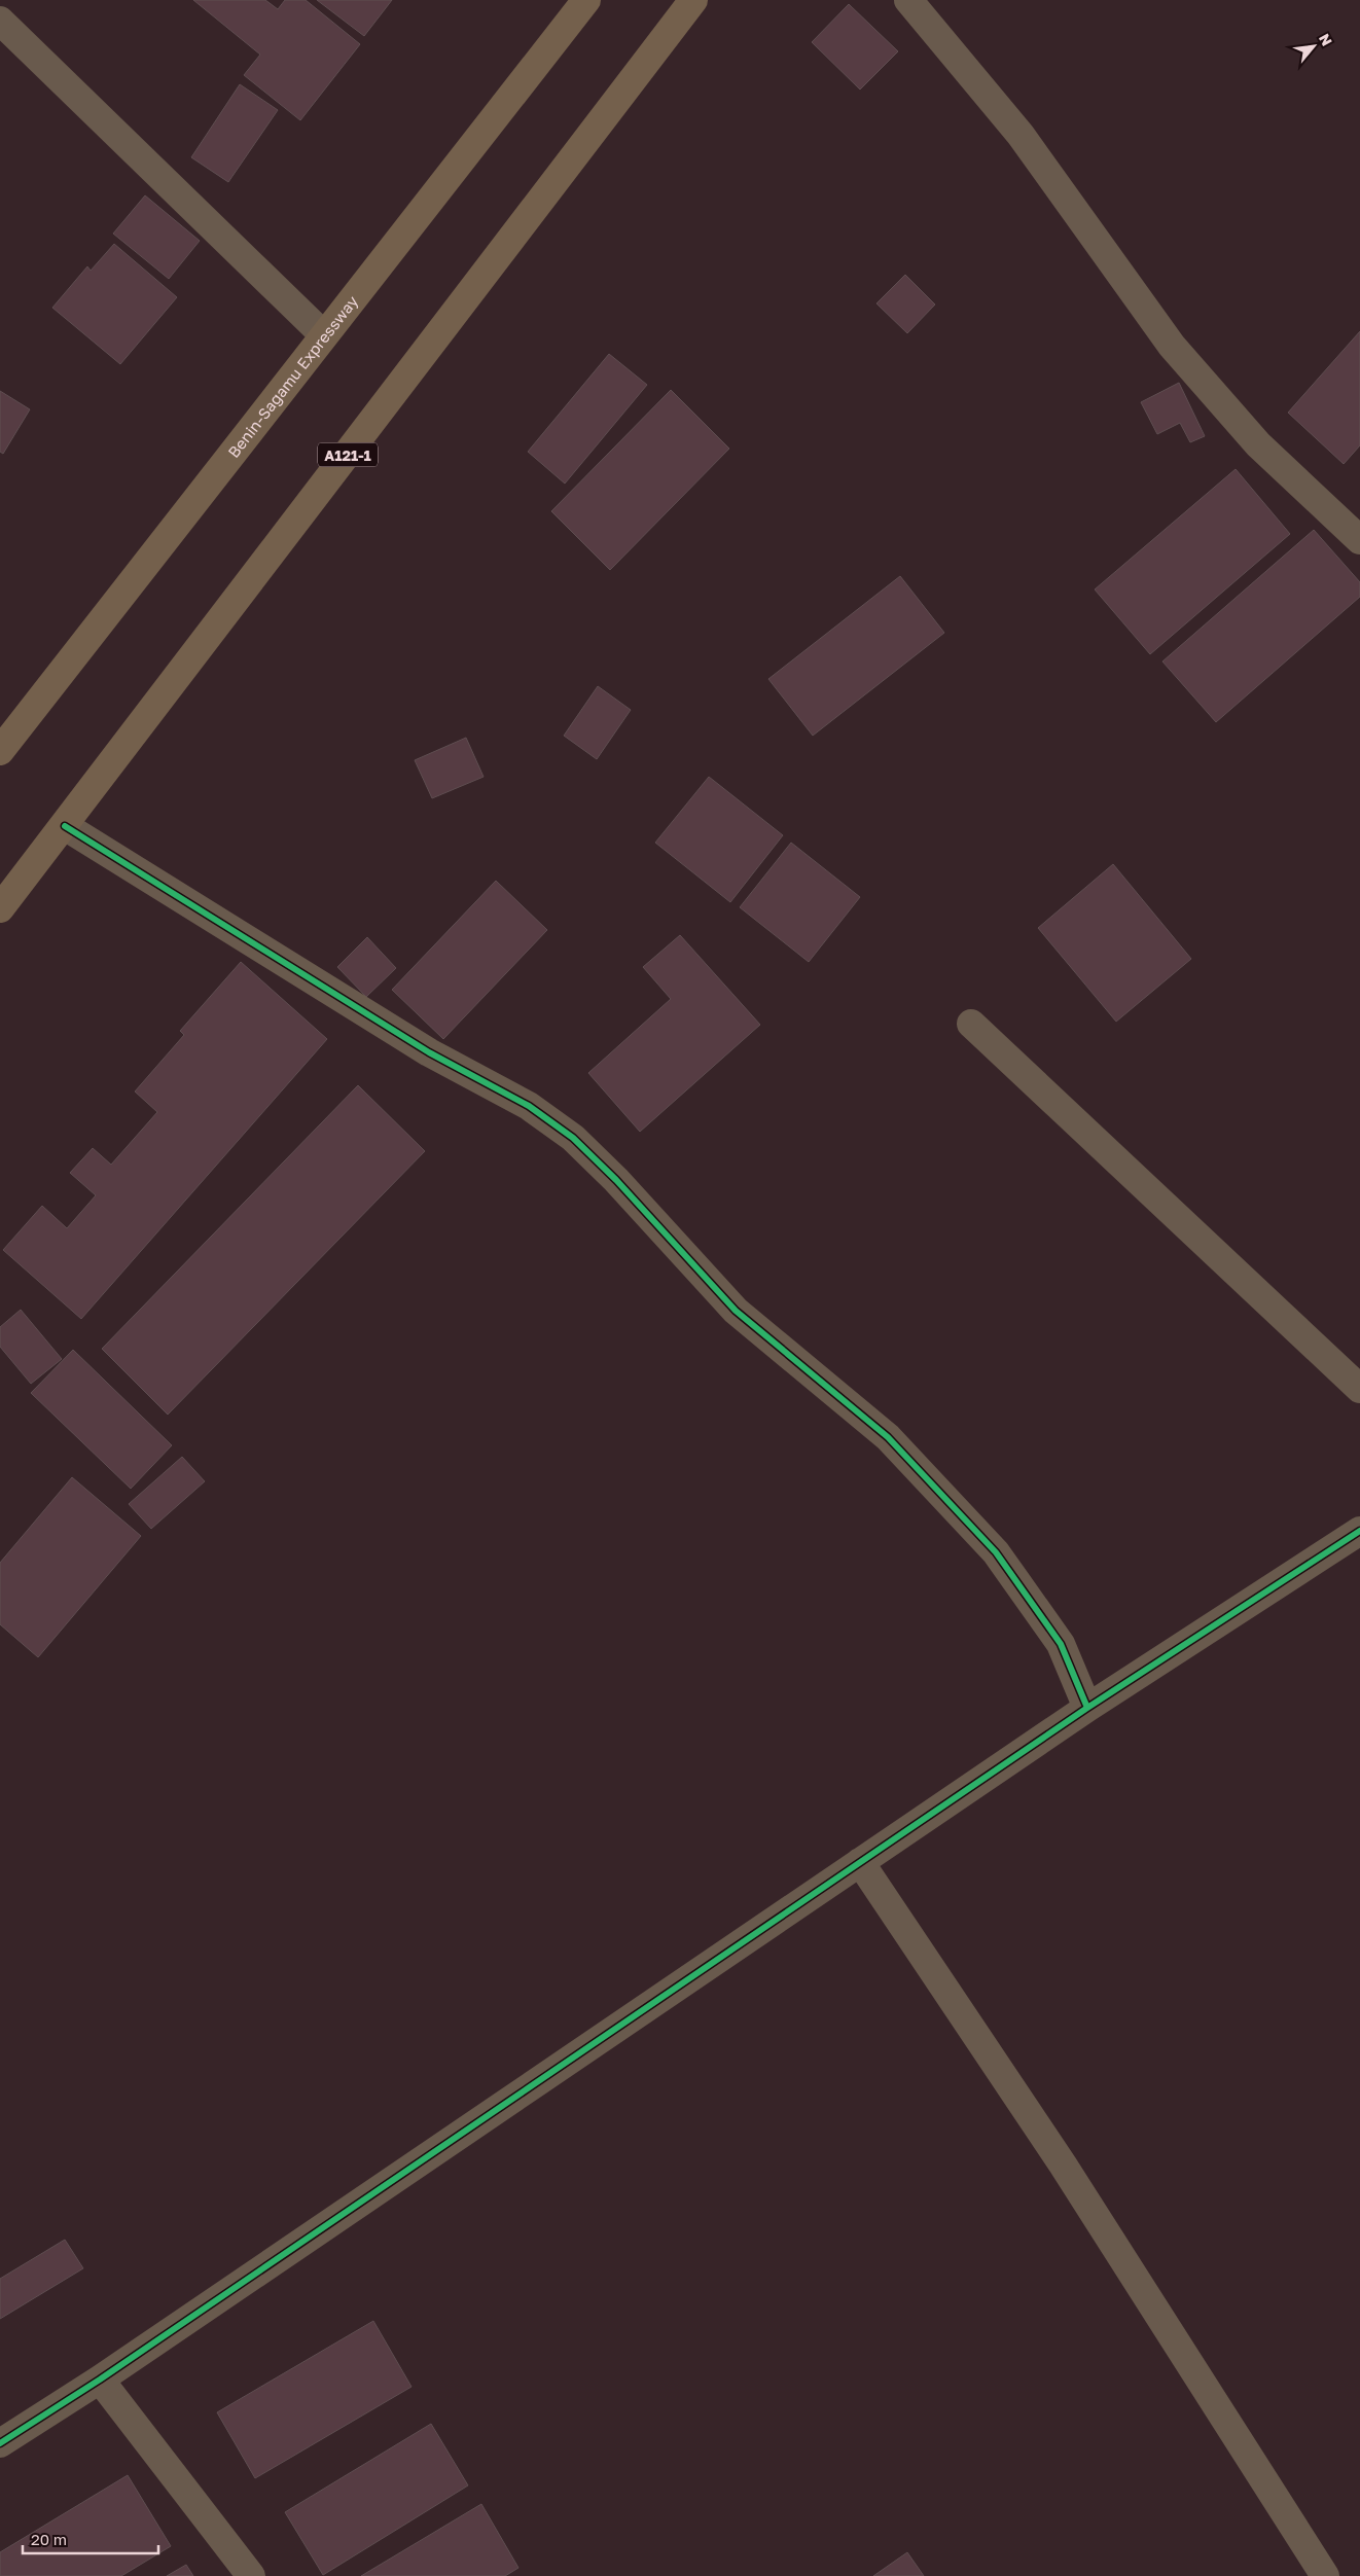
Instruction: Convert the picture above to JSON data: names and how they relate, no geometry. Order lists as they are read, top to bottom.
{
  "streets": {
    "highway": ["Benin-Sagamu Expressway", "A121-1"]
  },
  "scale_bar": "20 m",
  "north": "top right"
}
